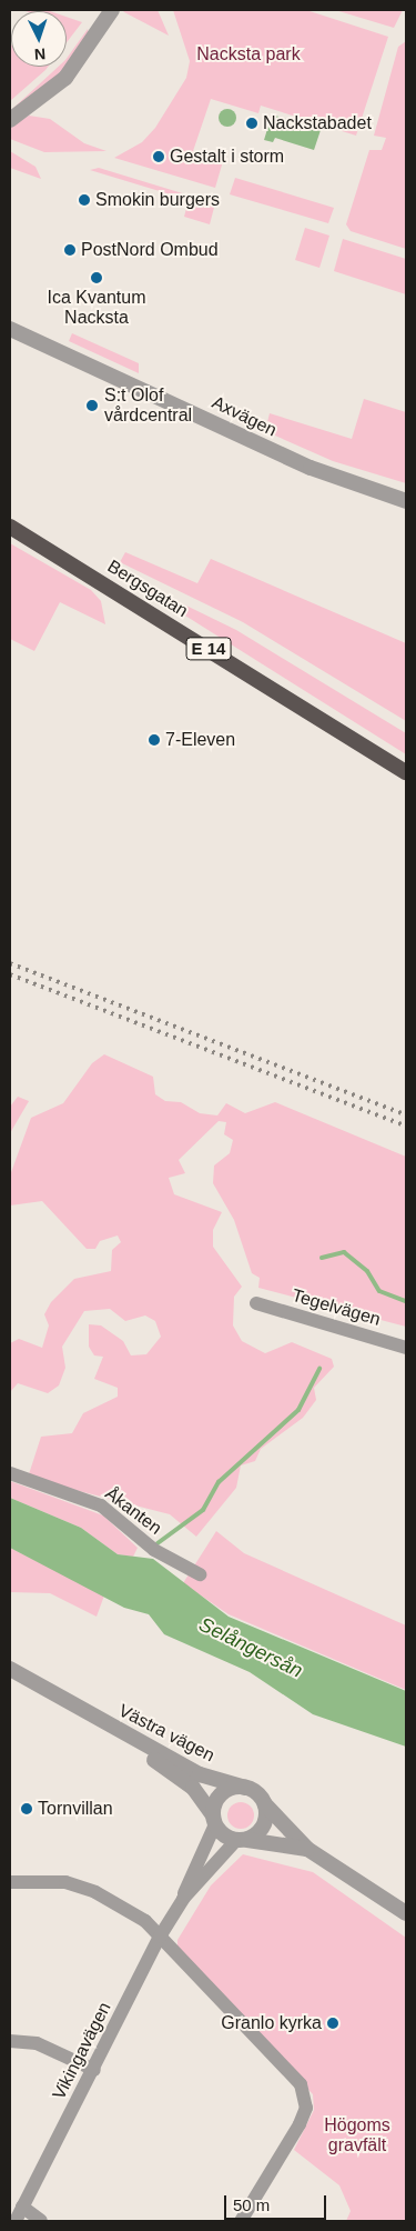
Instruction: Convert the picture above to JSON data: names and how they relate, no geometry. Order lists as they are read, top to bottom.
{
  "streets": {
    "highway": ["Bergsgatan", "E 14"],
    "street": [
      "Axvägen",
      "Tegelvägen",
      "Åkanten",
      "Västra vägen",
      "Vikingavägen"
    ]
  },
  "crossings": [
    ["Västra vägen", "Vikingavägen"]
  ],
  "water": ["Selångersån"],
  "parks": ["Nacksta park", "Högoms gravfält"],
  "places": [
    "Nackstabadet",
    "Gestalt i storm",
    "Smokin burgers",
    "PostNord Ombud",
    "Ica Kvantum Nacksta",
    "S:t Olof vårdcentral",
    "7-Eleven",
    "Tornvillan",
    "Granlo kyrka"
  ],
  "scale_bar": "50 m",
  "north": "bottom"
}
